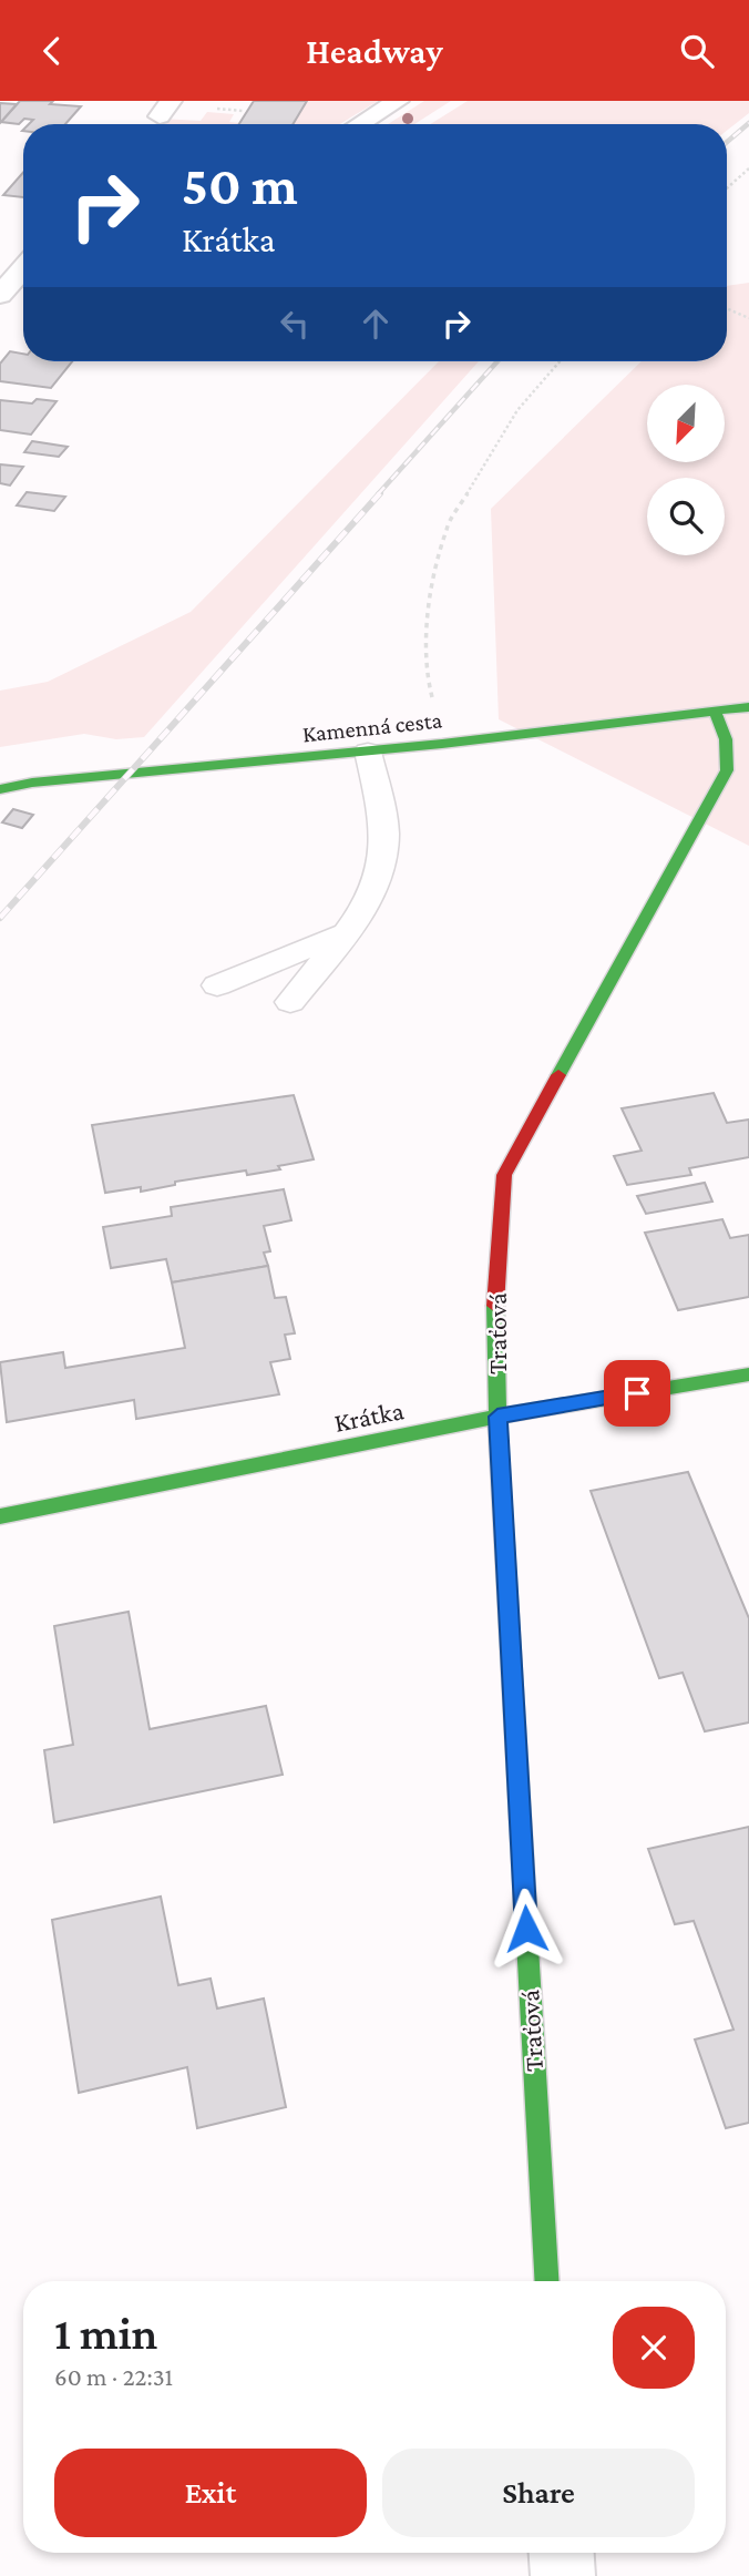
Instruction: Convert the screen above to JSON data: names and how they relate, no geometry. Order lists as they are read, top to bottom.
{
  "streets": {
    "street": ["Kamenná cesta", "Traťová", "Krátka"]
  },
  "crossings": [
    ["Kamenná cesta", "Traťová"],
    ["Traťová", "Krátka"]
  ],
  "north": "bottom left",
  "page": {
    "header": "Headway",
    "turn": ["50 m", "Krátka"],
    "heading": ["1 min", "60 m · 22:31"],
    "buttons": ["Exit", "Share"]
  }
}
